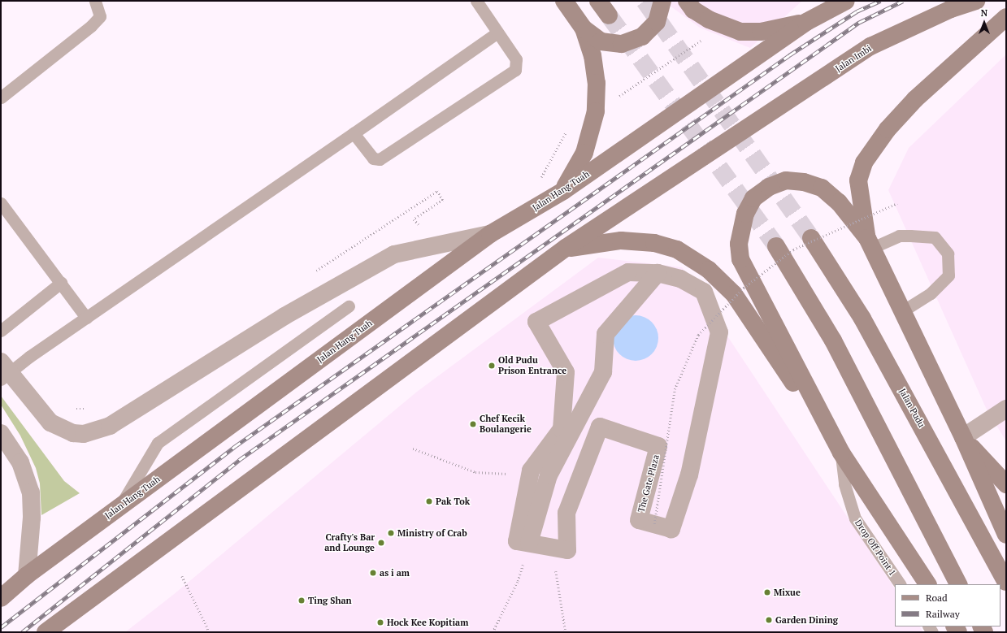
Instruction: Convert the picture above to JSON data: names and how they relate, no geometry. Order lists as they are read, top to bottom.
{
  "streets": {
    "main road": ["Jalan Imbi", "Jalan Hang Tuah", "Jalan Pudu"],
    "street": ["The Gate Plaza"],
    "lane": ["Drop Off Point 1"]
  },
  "places": [
    "Old Pudu Prison Entrance",
    "Chef Kecik Boulangerie",
    "Pak Tok",
    "Ministry of Crab",
    "Crafty's Bar and Lounge",
    "as i am",
    "Mixue",
    "Ting Shan",
    "Garden Dining",
    "Hock Kee Kopitiam"
  ],
  "legend": ["Road", "Railway"],
  "north": "top"
}
